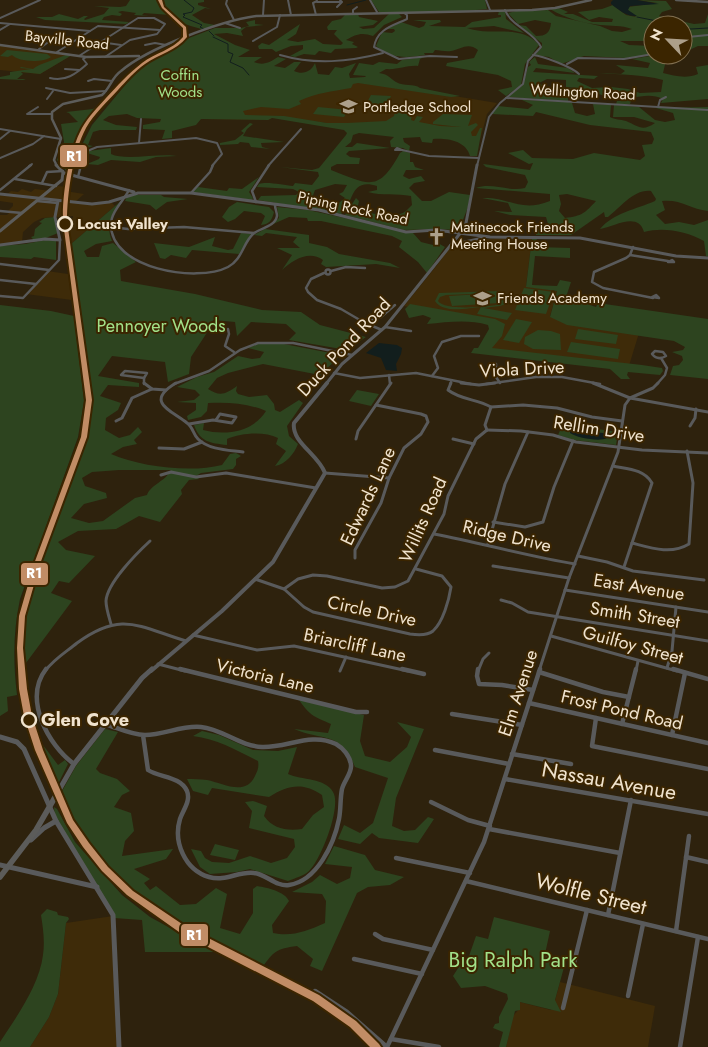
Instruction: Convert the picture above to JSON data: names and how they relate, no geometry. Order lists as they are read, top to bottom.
{
  "streets": {
    "main road": ["Bayville Road"],
    "street": [
      "Wellington Road",
      "Piping Rock Road",
      "Duck Pond Road",
      "Viola Drive",
      "Rellim Drive",
      "Edwards Lane",
      "Willits Road",
      "Ridge Drive",
      "East Avenue",
      "Circle Drive",
      "Smith Street",
      "Briarcliff Lane",
      "Guilfoy Street",
      "Victoria Lane",
      "Elm Avenue",
      "Frost Pond Road",
      "Nassau Avenue",
      "Wolfle Street"
    ]
  },
  "crossings": [
    ["Wellington Road", "Duck Pond Road"],
    ["Piping Rock Road", "Duck Pond Road"],
    ["Duck Pond Road", "Viola Drive"],
    ["Viola Drive", "Elm Avenue"],
    ["Rellim Drive", "Willits Road"],
    ["Rellim Drive", "Elm Avenue"],
    ["Willits Road", "Ridge Drive"],
    ["Willits Road", "Circle Drive"],
    ["Ridge Drive", "Elm Avenue"],
    ["East Avenue", "Elm Avenue"],
    ["Smith Street", "Elm Avenue"],
    ["Guilfoy Street", "Elm Avenue"],
    ["Elm Avenue", "Frost Pond Road"],
    ["Elm Avenue", "Nassau Avenue"],
    ["Elm Avenue", "Wolfle Street"]
  ],
  "parks": ["Coffin Woods", "Pennoyer Woods", "Big Ralph Park"],
  "places": {
    "school or university": ["Portledge School", "Friends Academy"],
    "other": ["Locust Valley", "Glen Cove"],
    "church": ["Matinecock Friends Meeting House"]
  },
  "lines": ["transit line R1"],
  "north": "top left"
}
